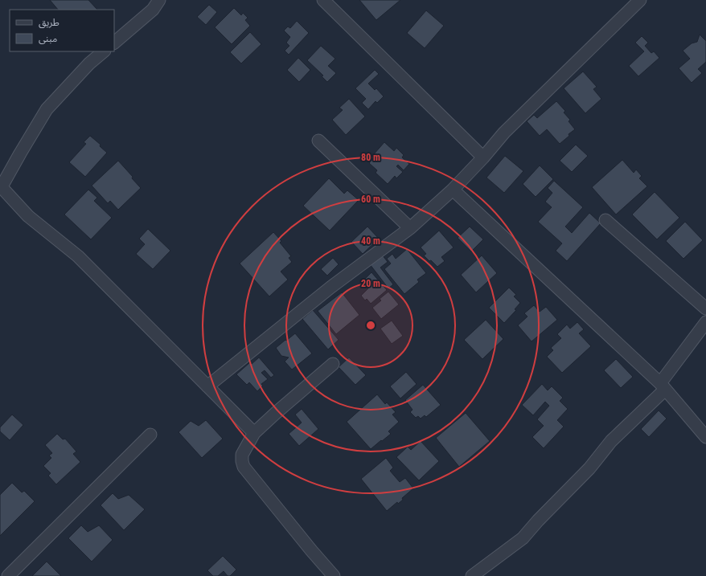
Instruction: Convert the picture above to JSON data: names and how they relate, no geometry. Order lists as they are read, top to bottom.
{
  "legend": ["طريق", "مبنى"],
  "rings": [
    "80 m",
    "60 m",
    "40 m",
    "20 m"
  ]
}
